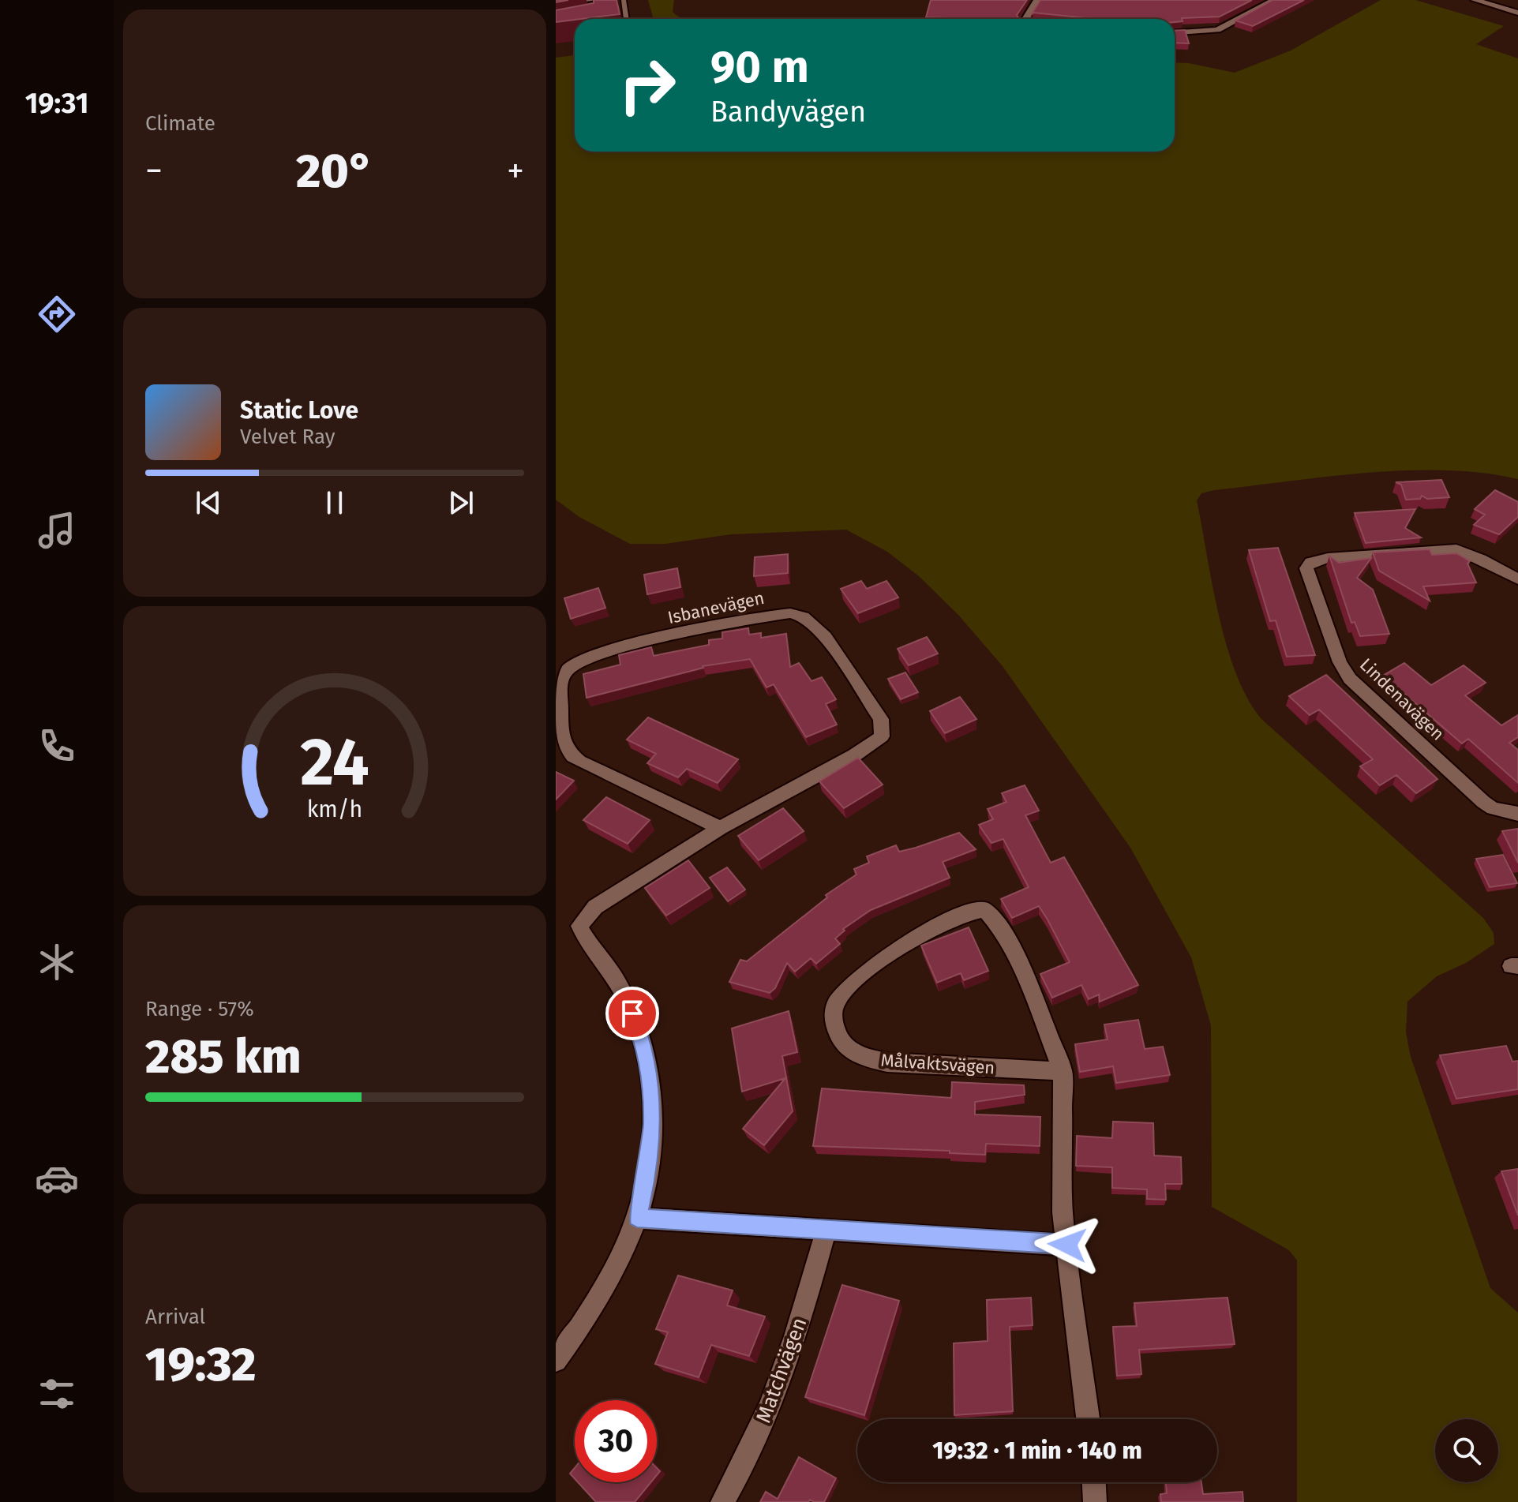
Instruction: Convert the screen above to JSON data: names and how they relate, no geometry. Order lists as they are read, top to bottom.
{
  "streets": {
    "street": [
      "Isbanevägen",
      "Lindenavägen",
      "Målvaktsvägen",
      "Matchvägen"
    ]
  },
  "page": {
    "tabs": "19:31",
    "tile": [
      "Climate",
      ["Range · 57%", "285 km"],
      ["Arrival", "19:32"]
    ],
    "turn": ["90 m", "Bandyvägen"],
    "heat": ["−", "20°", "+"],
    "song": ["Static Love", "Velvet Ray"],
    "limit": "30",
    "trip": "19:32 · 1 min · 140 m",
    "gauge": ["24", "km/h"]
  }
}
